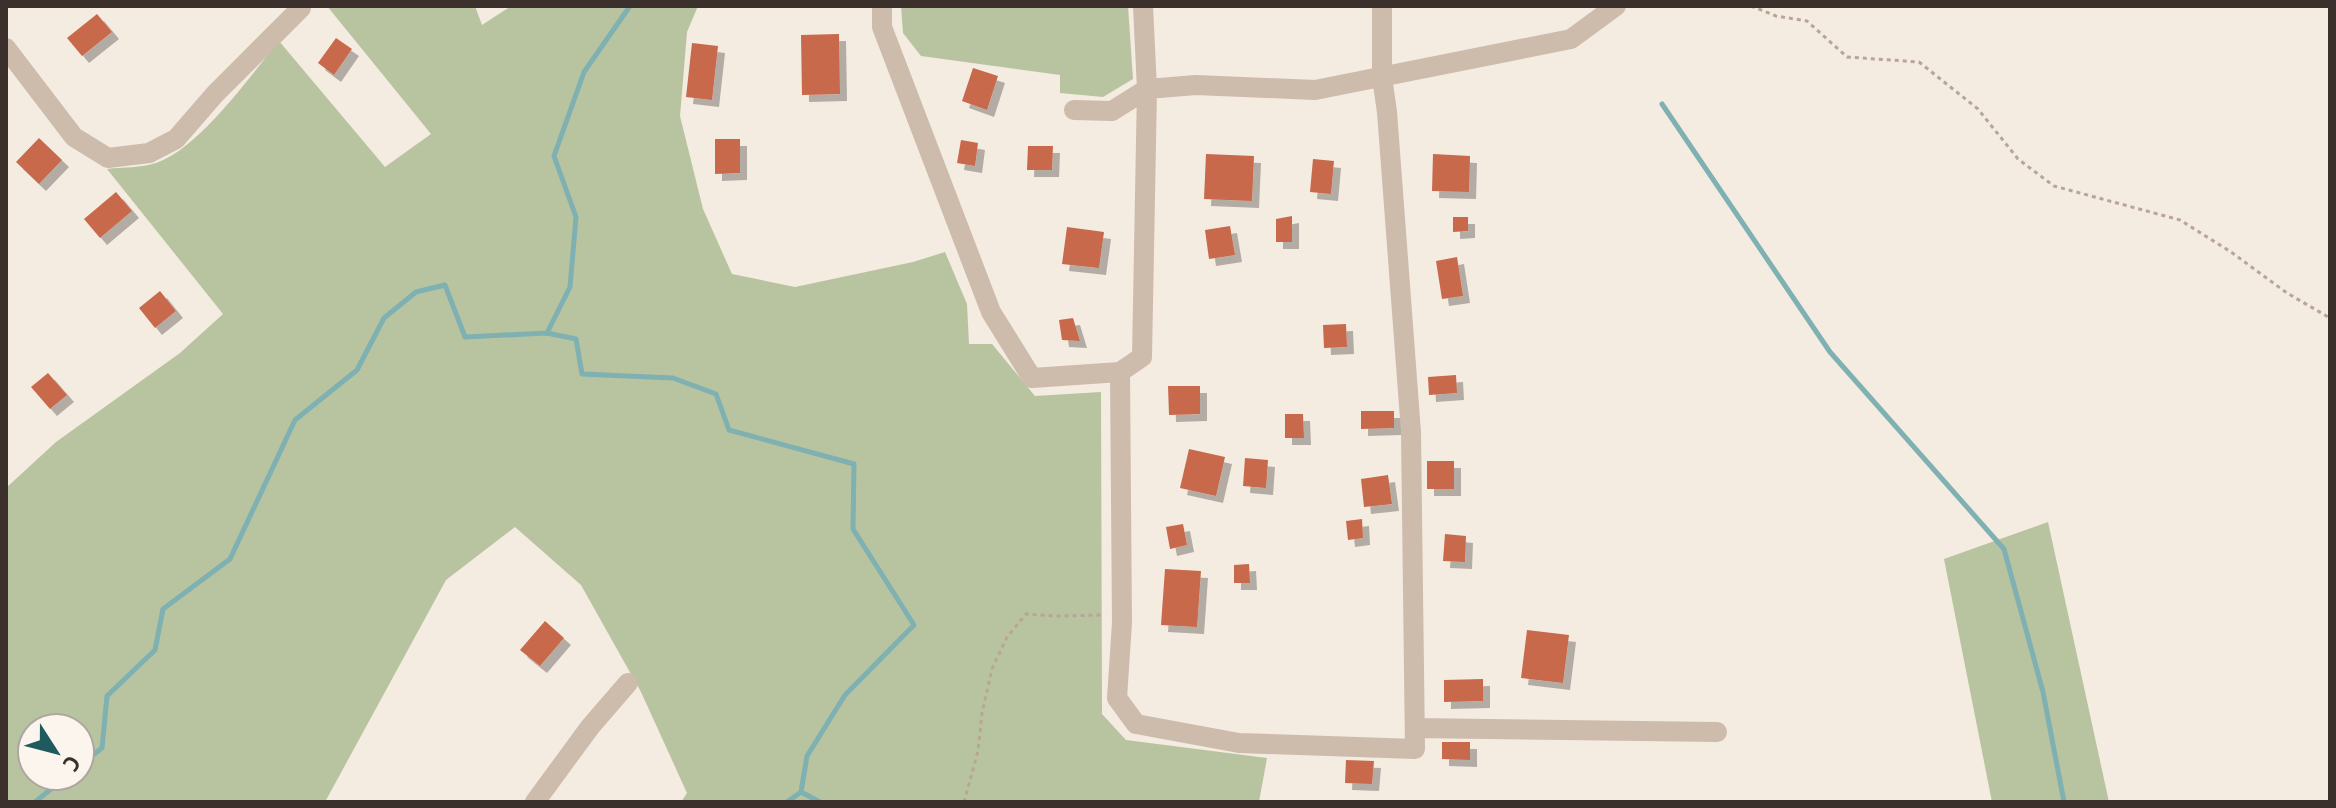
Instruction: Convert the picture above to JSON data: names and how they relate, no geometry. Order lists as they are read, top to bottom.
{
  "north": "bottom right"
}
